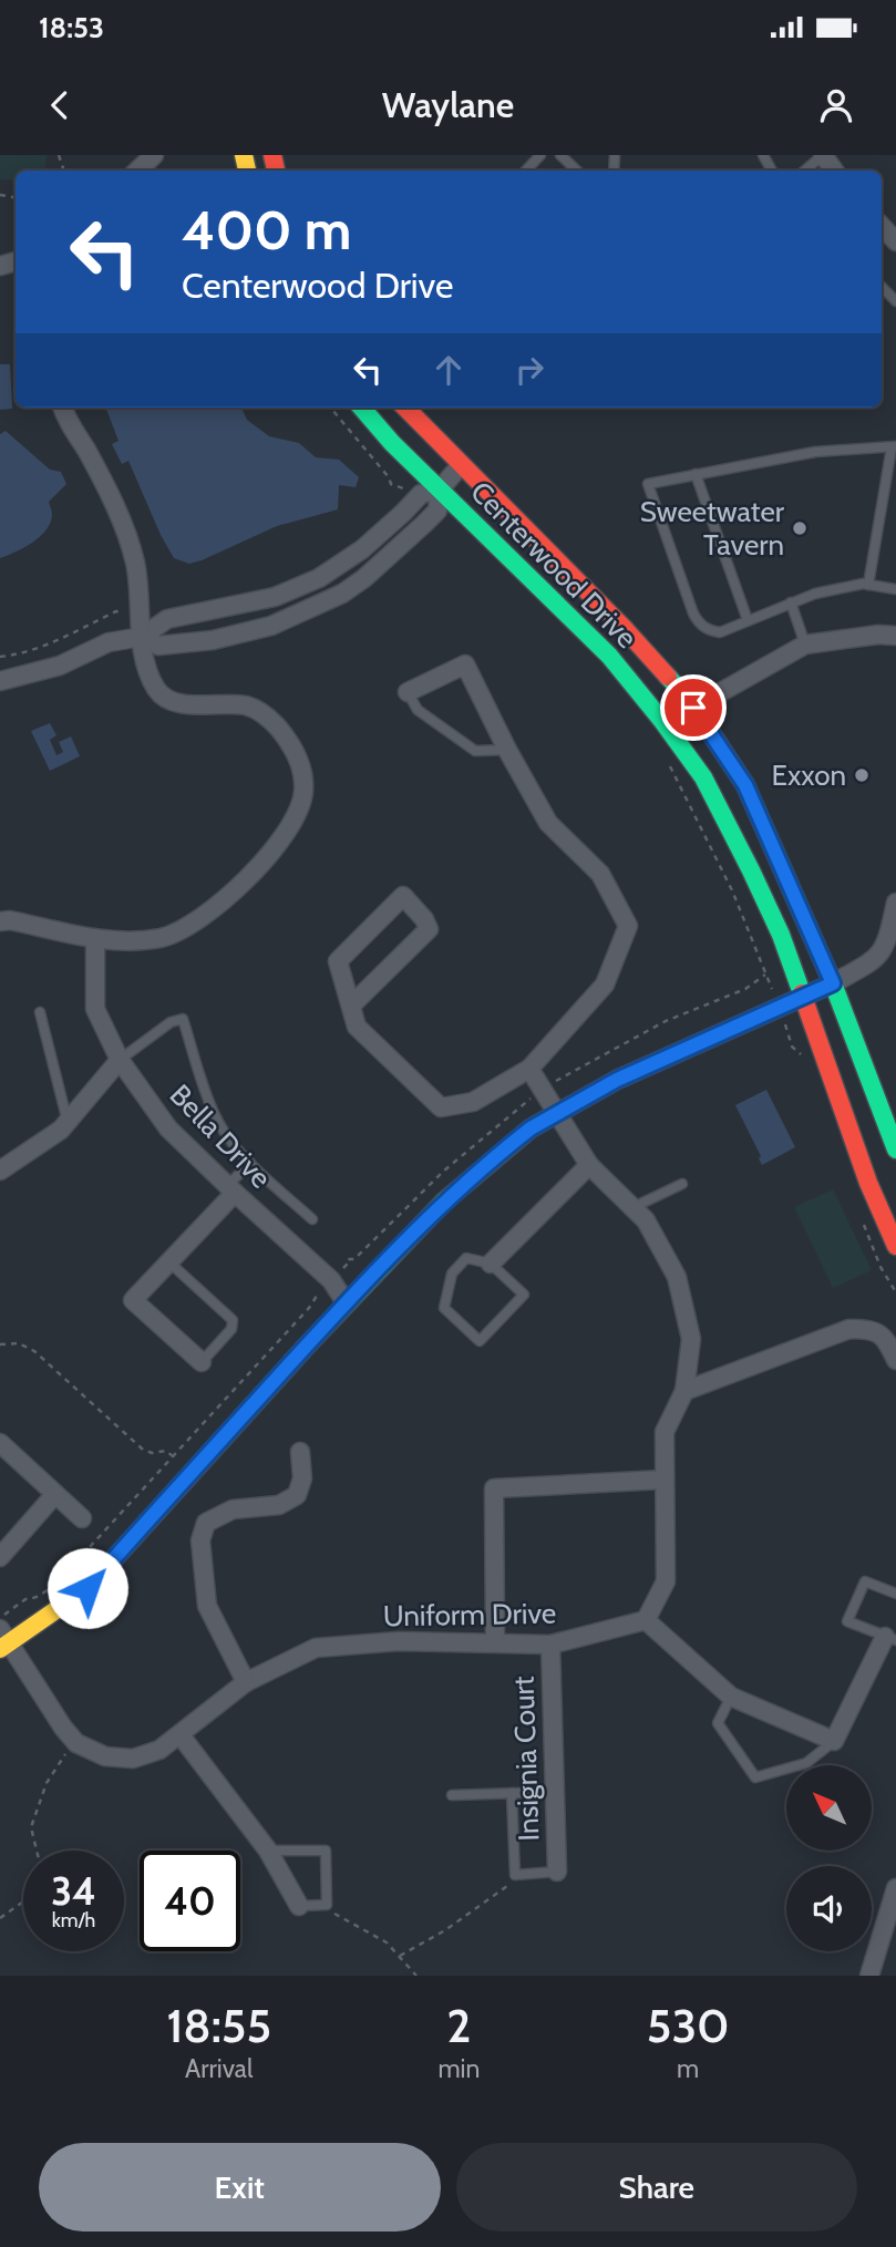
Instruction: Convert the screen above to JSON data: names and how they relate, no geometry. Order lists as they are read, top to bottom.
{
  "streets": {
    "street": [
      "Centerwood Drive",
      "Bella Drive",
      "Uniform Drive",
      "Insignia Court"
    ]
  },
  "crossings": [
    ["Uniform Drive", "Insignia Court"]
  ],
  "places": ["Sweetwater Tavern", "Exxon"],
  "north": "top left",
  "page": {
    "status": "18:53",
    "header": "Waylane",
    "turn": ["400 m", "Centerwood Drive"],
    "speed": "34 km/h",
    "limit": "40",
    "eta": [
      "18:55",
      "Arrival",
      "2",
      "min",
      "530",
      "m"
    ],
    "buttons": ["Exit", "Share"]
  }
}
